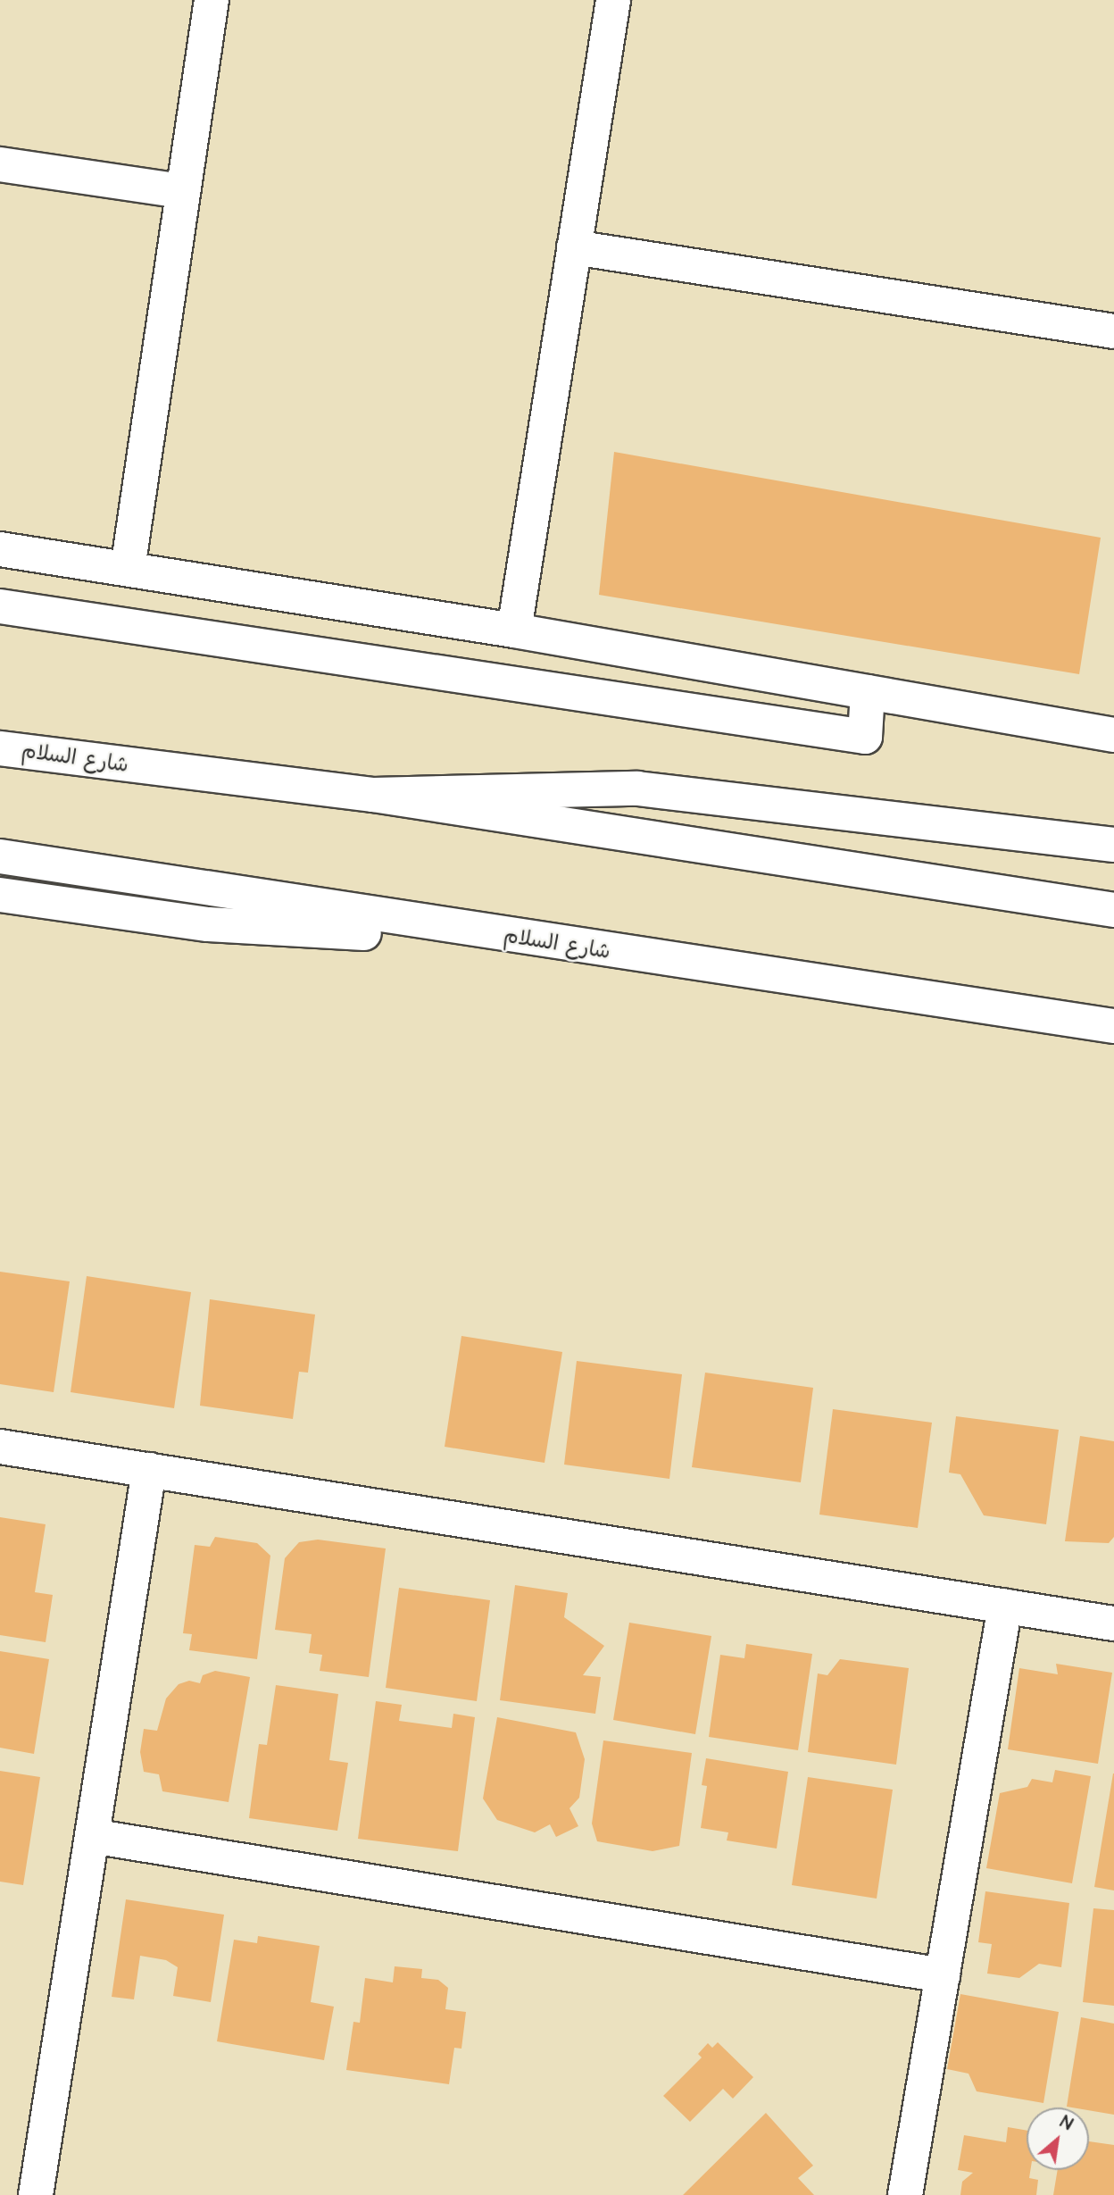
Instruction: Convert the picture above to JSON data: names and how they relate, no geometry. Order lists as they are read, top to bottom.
{
  "streets": {
    "main road": ["شارع السلام"]
  },
  "north": "top right"
}
